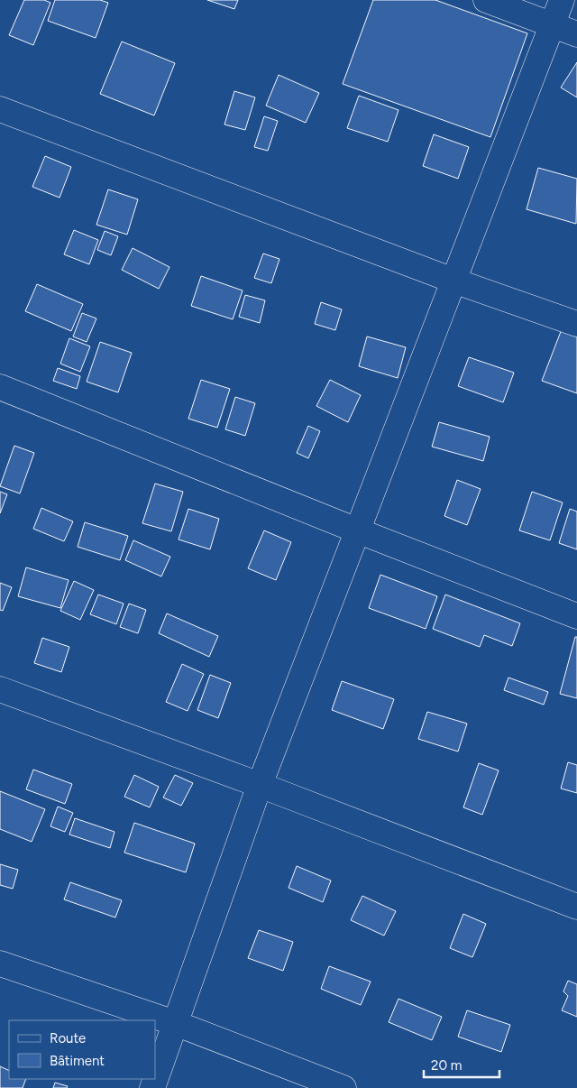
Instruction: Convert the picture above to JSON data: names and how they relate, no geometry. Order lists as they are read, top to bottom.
{
  "legend": ["Route", "Bâtiment"],
  "scale_bar": "20 m"
}
